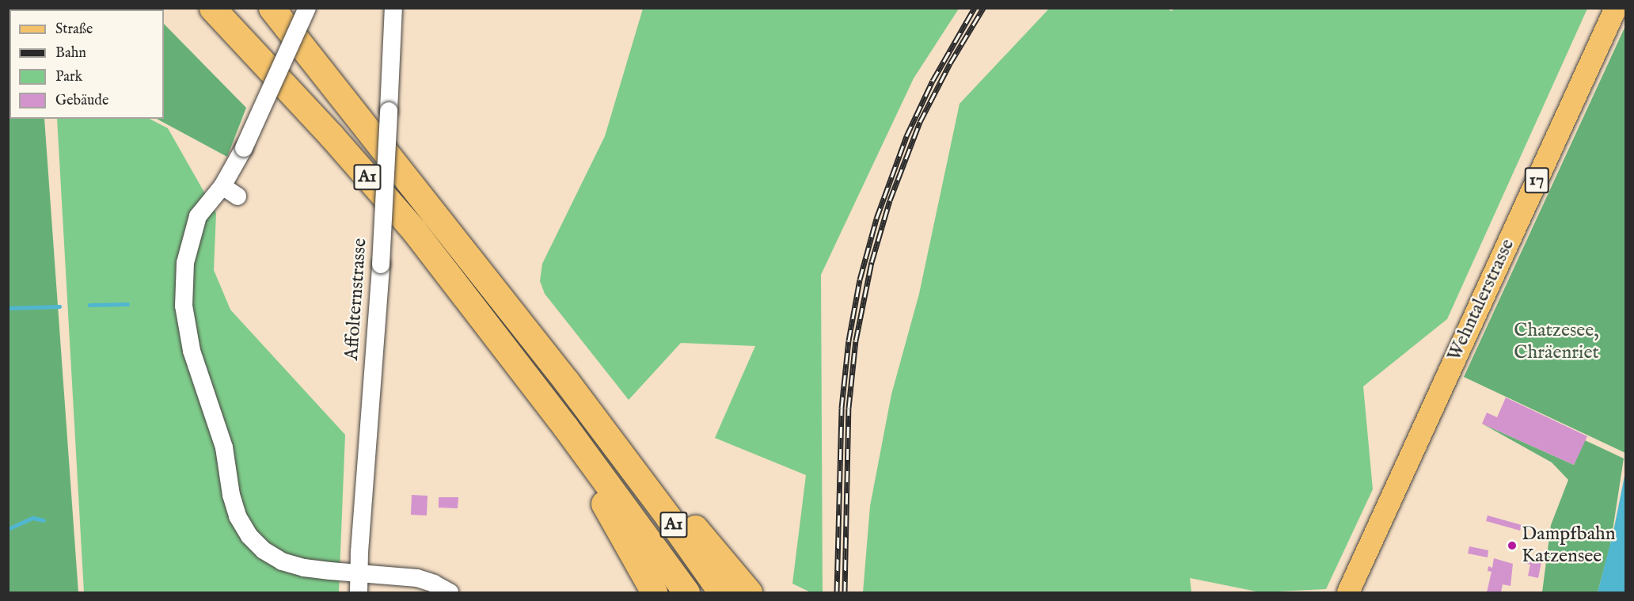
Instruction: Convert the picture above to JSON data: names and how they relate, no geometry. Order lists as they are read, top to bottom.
{
  "streets": {
    "highway": ["A1"],
    "main road": ["17", "Wehntalerstrasse"],
    "street": ["Affolternstrasse"]
  },
  "parks": ["Chatzesee, Chräenriet"],
  "places": ["Dampfbahn Katzensee"],
  "legend": [
    "Straße",
    "Bahn",
    "Park",
    "Gebäude"
  ]
}
